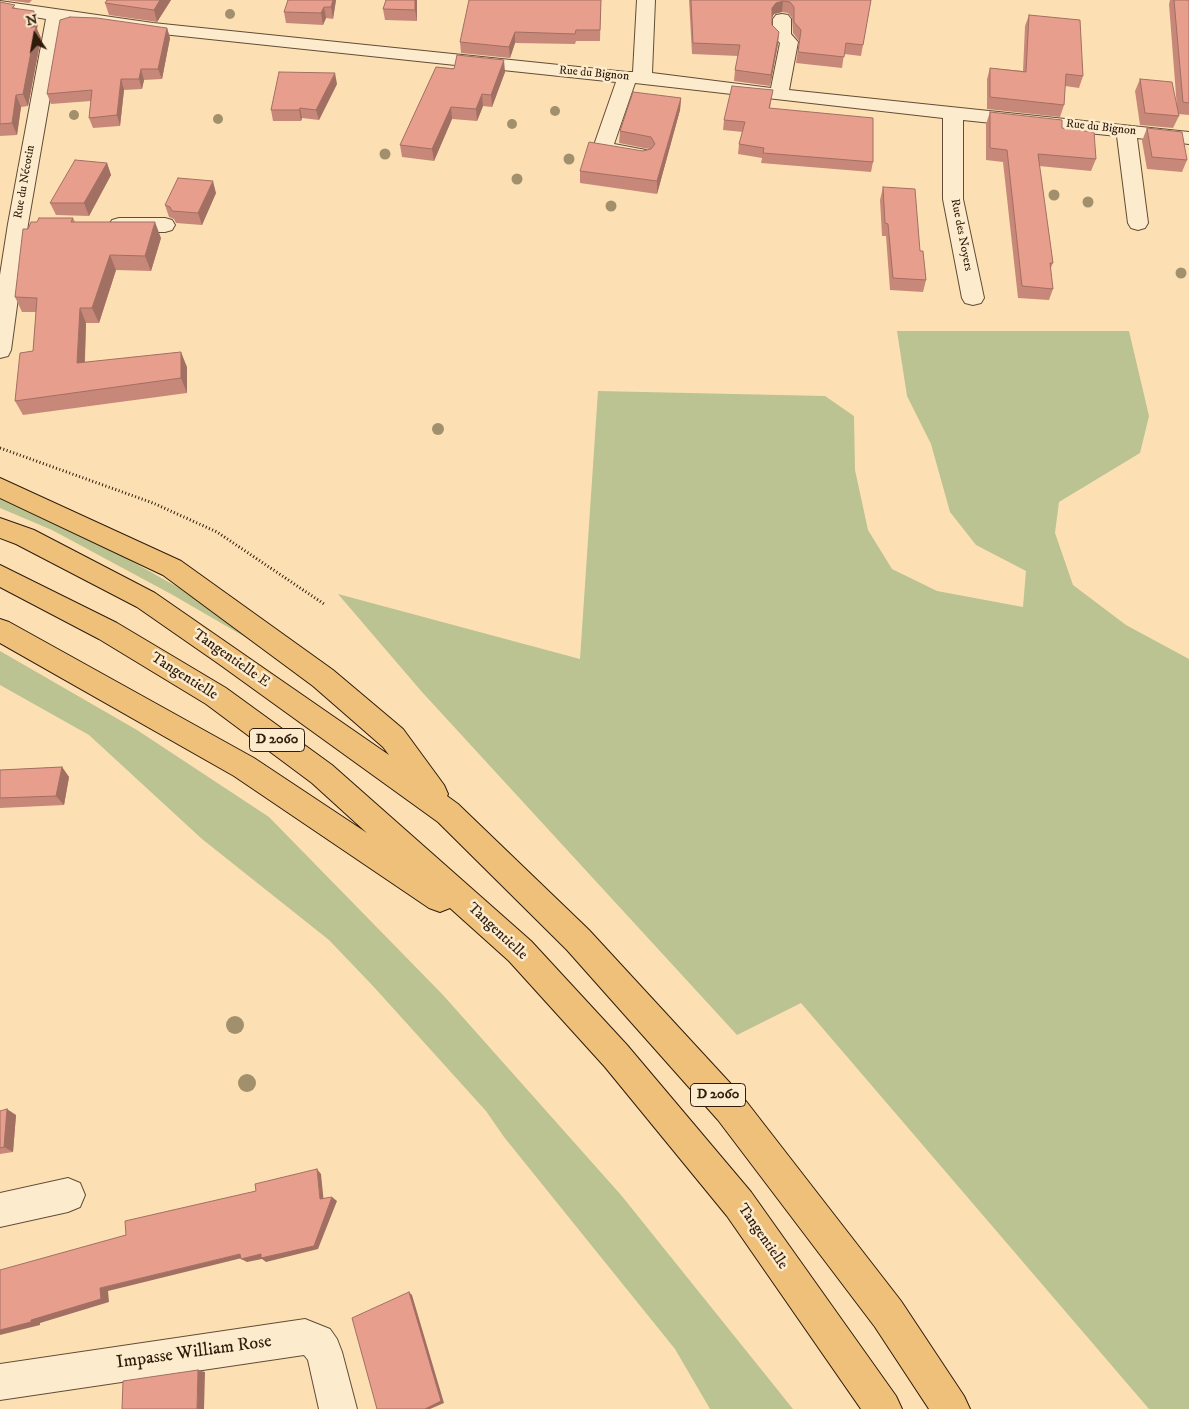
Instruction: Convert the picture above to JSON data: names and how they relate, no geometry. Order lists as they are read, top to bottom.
{
  "streets": {
    "main road": ["Tangentielle E", "Tangentielle", "D 2060"],
    "street": [
      "Rue du Bignon",
      "Rue du Nécotin",
      "Rue des Noyers",
      "Impasse William Rose"
    ]
  },
  "crossings": [
    ["Rue du Bignon", "Rue du Nécotin"],
    ["Rue du Bignon", "Rue des Noyers"],
    ["Tangentielle E", "D 2060"]
  ],
  "north": "top"
}
